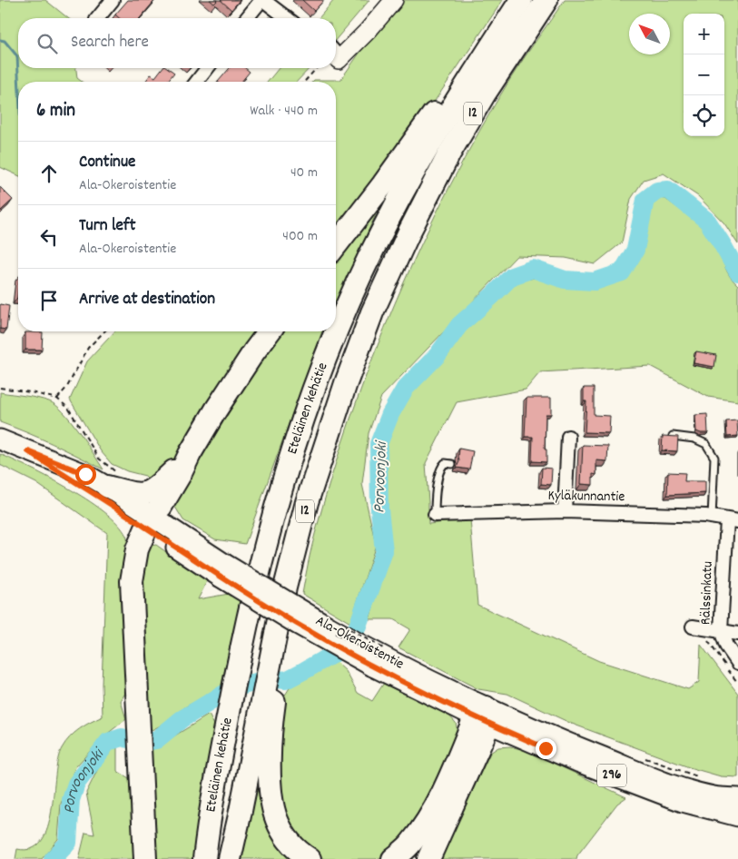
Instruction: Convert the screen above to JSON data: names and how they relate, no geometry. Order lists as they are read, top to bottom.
{
  "streets": {
    "highway": ["12", "Eteläinen kehätie"],
    "main road": ["Ala-Okeroistentie", "296"],
    "street": ["Kyläkunnantie", "Rälssinkatu"]
  },
  "crossings": [
    ["Kyläkunnantie", "Rälssinkatu"]
  ],
  "water": ["Porvoonjoki"],
  "north": "top left",
  "page": {
    "map_buttons": ["+", "−"],
    "search": "Search here",
    "heading": ["6 min", "Walk · 440 m"],
    "list": [
      ["Continue", "Ala-Okeroistentie", "40 m"],
      ["Turn left", "Ala-Okeroistentie", "400 m"],
      "Arrive at destination"
    ]
  }
}
